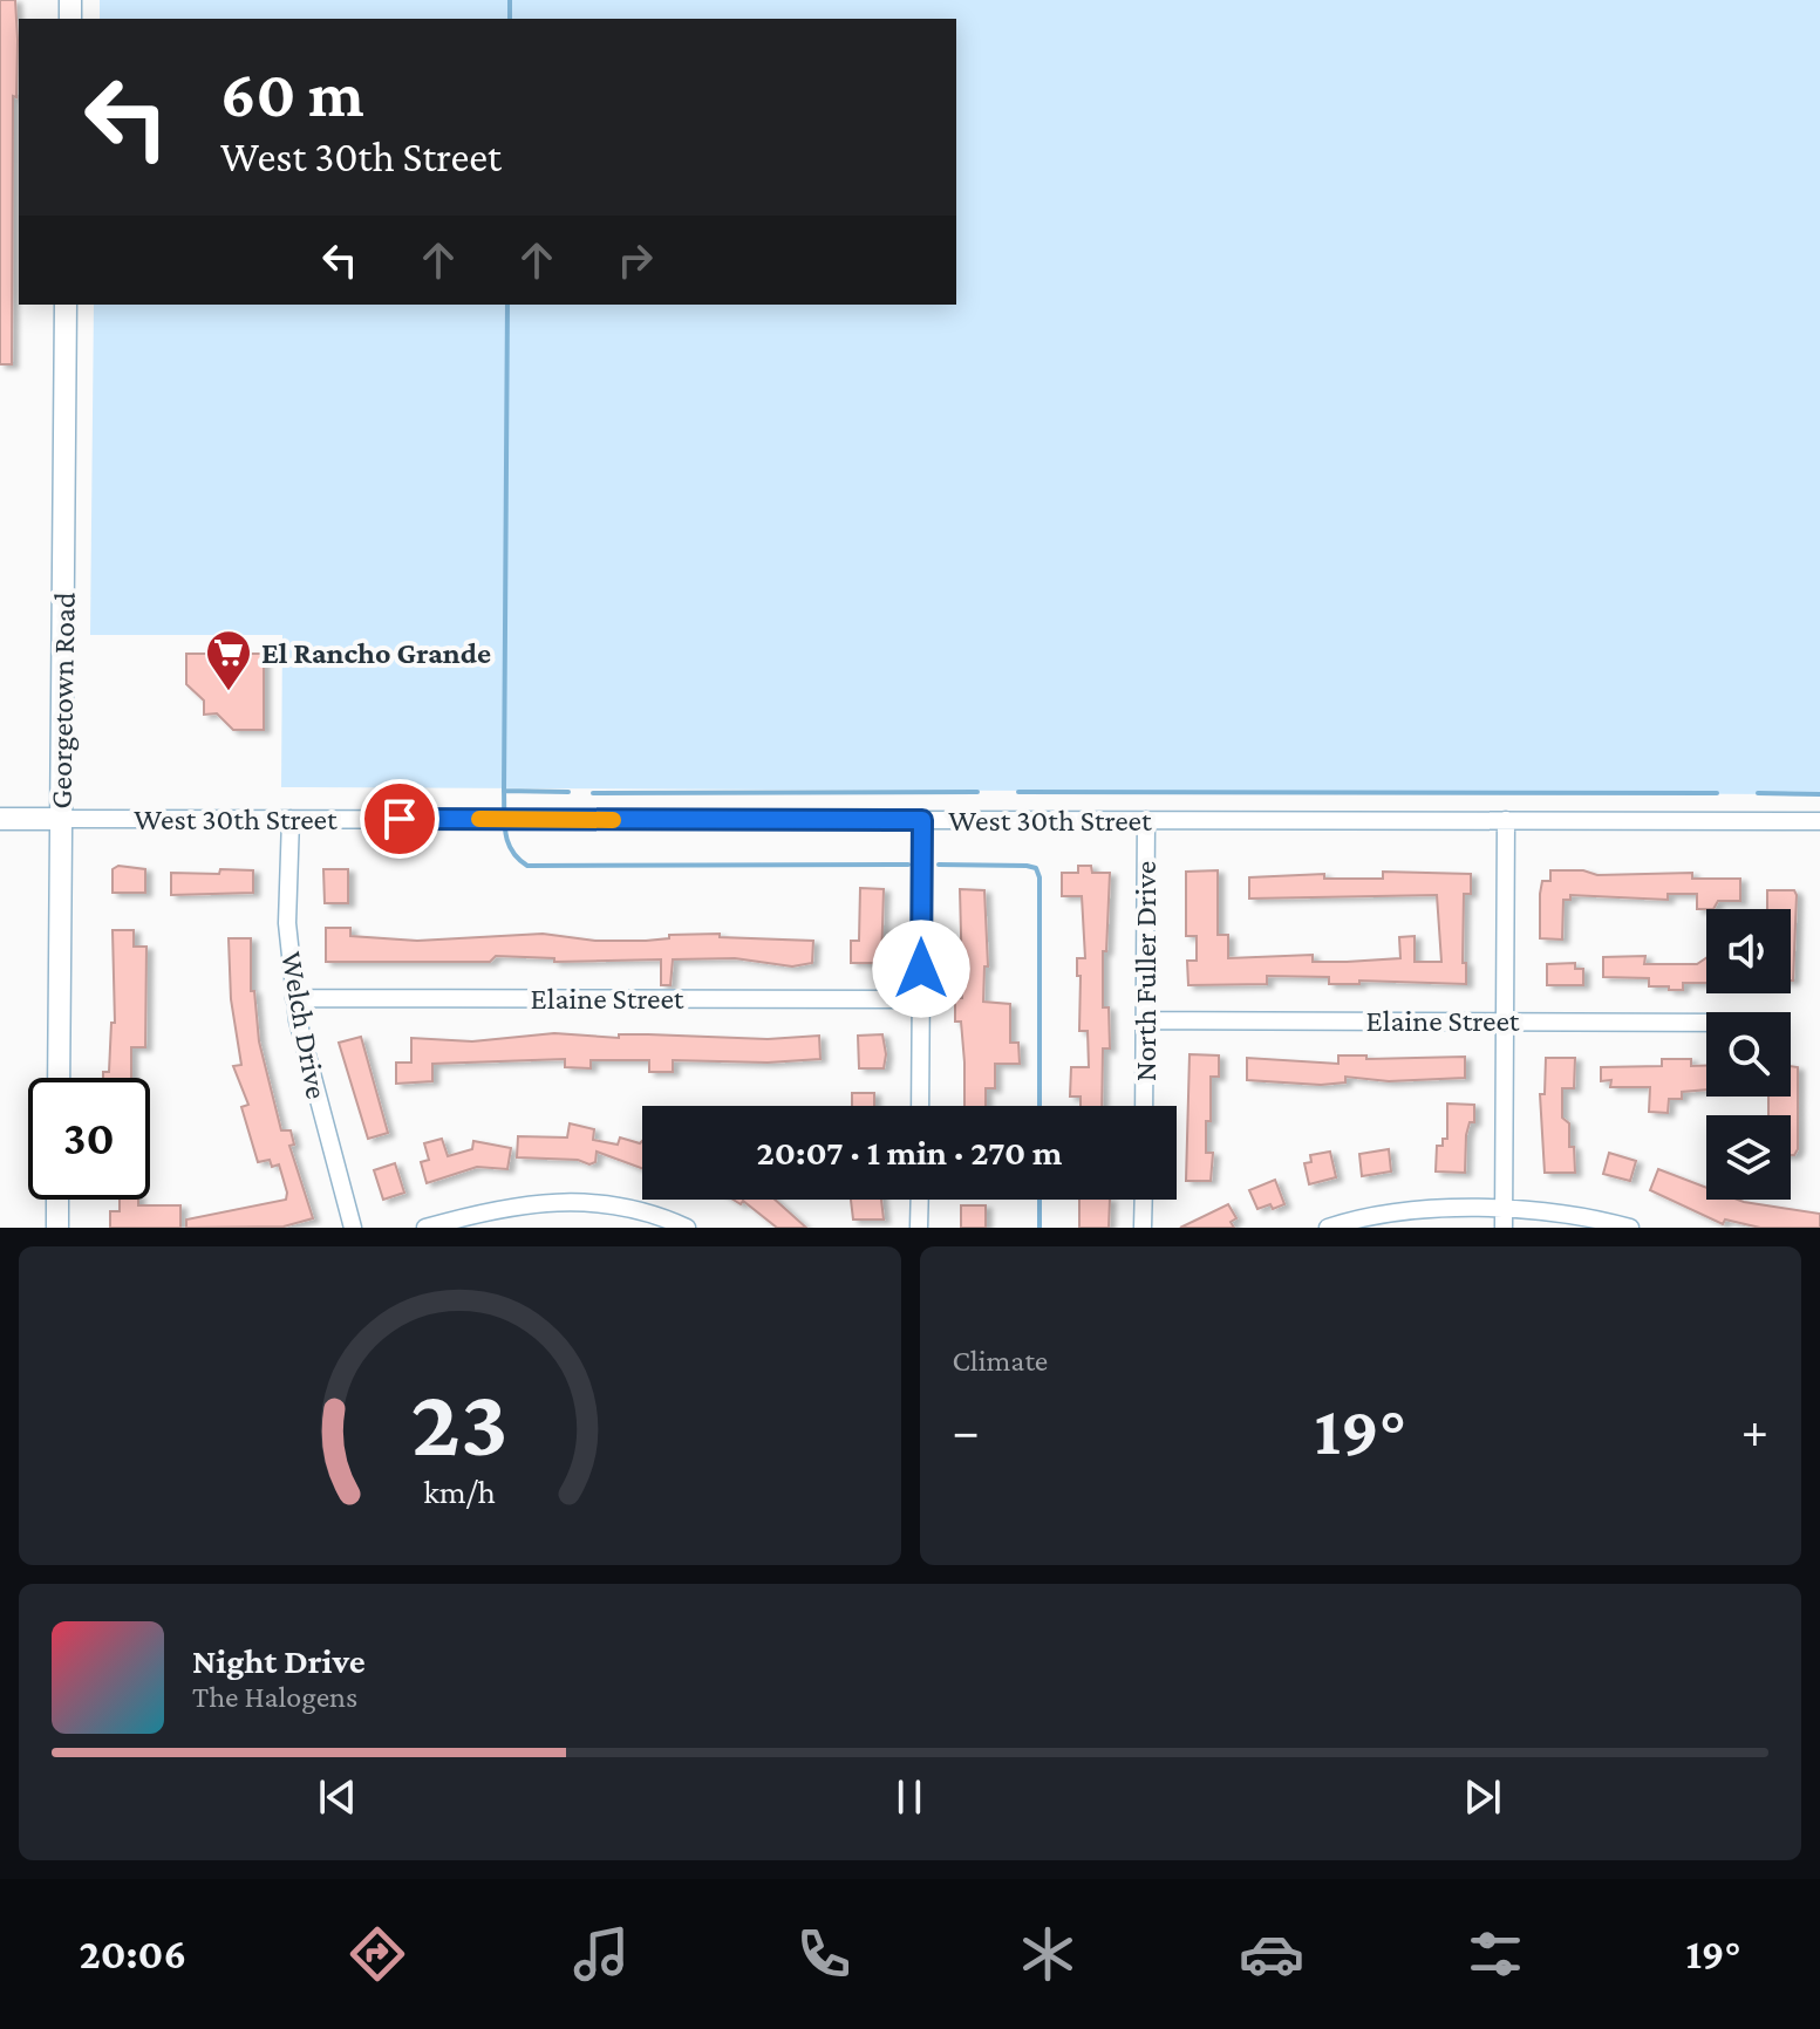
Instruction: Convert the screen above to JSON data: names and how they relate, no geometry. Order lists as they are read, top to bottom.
{
  "streets": {
    "main road": ["Georgetown Road", "West 30th Street"],
    "street": ["North Fuller Drive", "Elaine Street", "Welch Drive"]
  },
  "crossings": [
    ["Georgetown Road", "West 30th Street"],
    ["West 30th Street", "North Fuller Drive"],
    ["West 30th Street", "Welch Drive"],
    ["North Fuller Drive", "Elaine Street"],
    ["Elaine Street", "Welch Drive"]
  ],
  "places": {
    "supermarket": ["El Rancho Grande"]
  },
  "page": {
    "turn": ["60 m", "West 30th Street"],
    "limit": "30",
    "trip": "20:07 · 1 min · 270 m",
    "tile": "Climate",
    "heat": ["−", "19°", "+"],
    "song": ["Night Drive", "The Halogens"],
    "tabs": ["20:06", "19°"],
    "gauge": ["23", "km/h"]
  }
}
